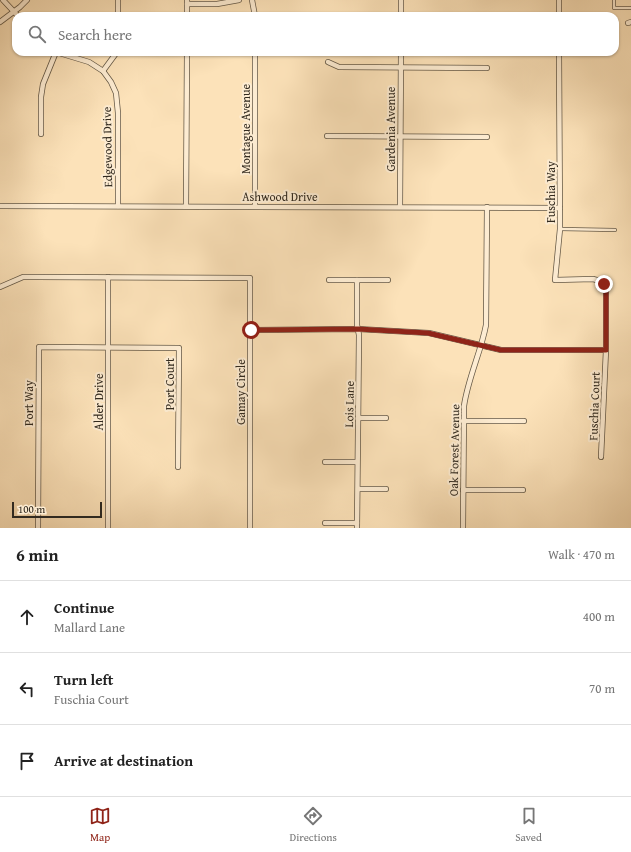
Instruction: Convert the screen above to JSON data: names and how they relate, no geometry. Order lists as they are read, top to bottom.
{
  "streets": {
    "street": [
      "Montague Avenue",
      "Gardenia Avenue",
      "Edgewood Drive",
      "Fuschia Way",
      "Ashwood Drive",
      "Port Court",
      "Gamay Circle",
      "Alder Drive",
      "Port Way",
      "Lois Lane",
      "Fuschia Court",
      "Oak Forest Avenue"
    ]
  },
  "crossings": [
    ["Montague Avenue", "Ashwood Drive"],
    ["Gardenia Avenue", "Ashwood Drive"],
    ["Edgewood Drive", "Ashwood Drive"],
    ["Fuschia Way", "Ashwood Drive"],
    ["Fuschia Way", "Fuschia Court"],
    ["Ashwood Drive", "Oak Forest Avenue"],
    ["Port Court", "Alder Drive"],
    ["Port Court", "Port Way"],
    ["Gamay Circle", "Alder Drive"],
    ["Alder Drive", "Port Way"]
  ],
  "scale_bar": "100 m",
  "page": {
    "search": "Search here",
    "scale": "100 m",
    "heading": ["6 min", "Walk · 470 m"],
    "list": [
      ["Continue", "Mallard Lane", "400 m"],
      ["Turn left", "Fuschia Court", "70 m"],
      "Arrive at destination"
    ],
    "nav": ["Map", "Directions", "Saved"]
  }
}
